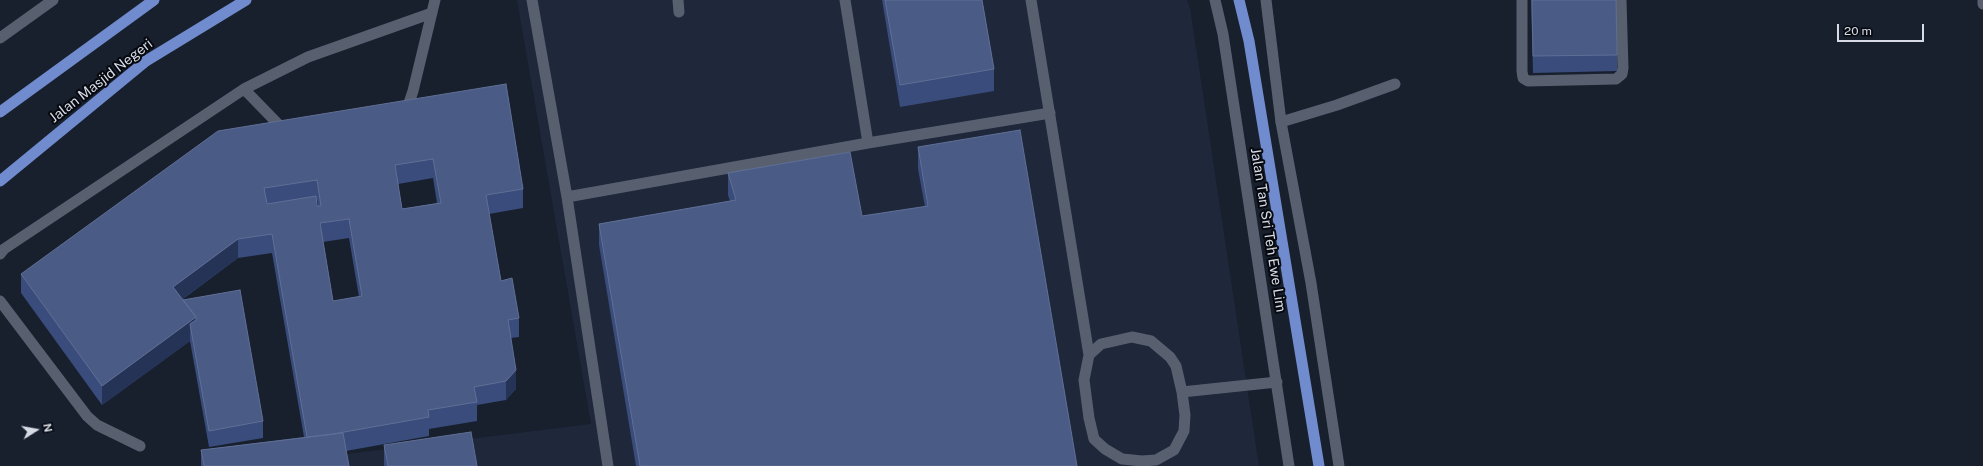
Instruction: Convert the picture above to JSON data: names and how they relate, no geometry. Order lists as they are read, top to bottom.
{
  "streets": {
    "highway": ["Jalan Masjid Negeri"],
    "main road": ["Jalan Tan Sri Teh Ewe Lim"]
  },
  "scale_bar": "20 m",
  "north": "right"
}
